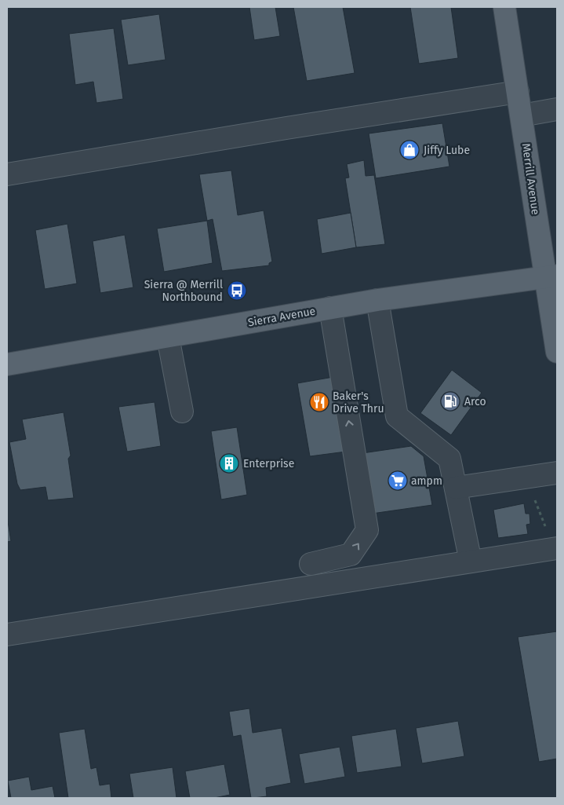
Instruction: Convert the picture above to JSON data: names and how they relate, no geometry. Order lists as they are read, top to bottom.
{
  "streets": {
    "main road": ["Merrill Avenue", "Sierra Avenue"]
  },
  "crossings": [
    ["Merrill Avenue", "Sierra Avenue"]
  ],
  "places": {
    "shop": ["Jiffy Lube"],
    "bus stop": ["Sierra @ Merrill Northbound"],
    "fuel station": ["Arco"],
    "restaurant": ["Baker's Drive Thru"],
    "building": ["Enterprise"],
    "supermarket": ["ampm"]
  }
}
